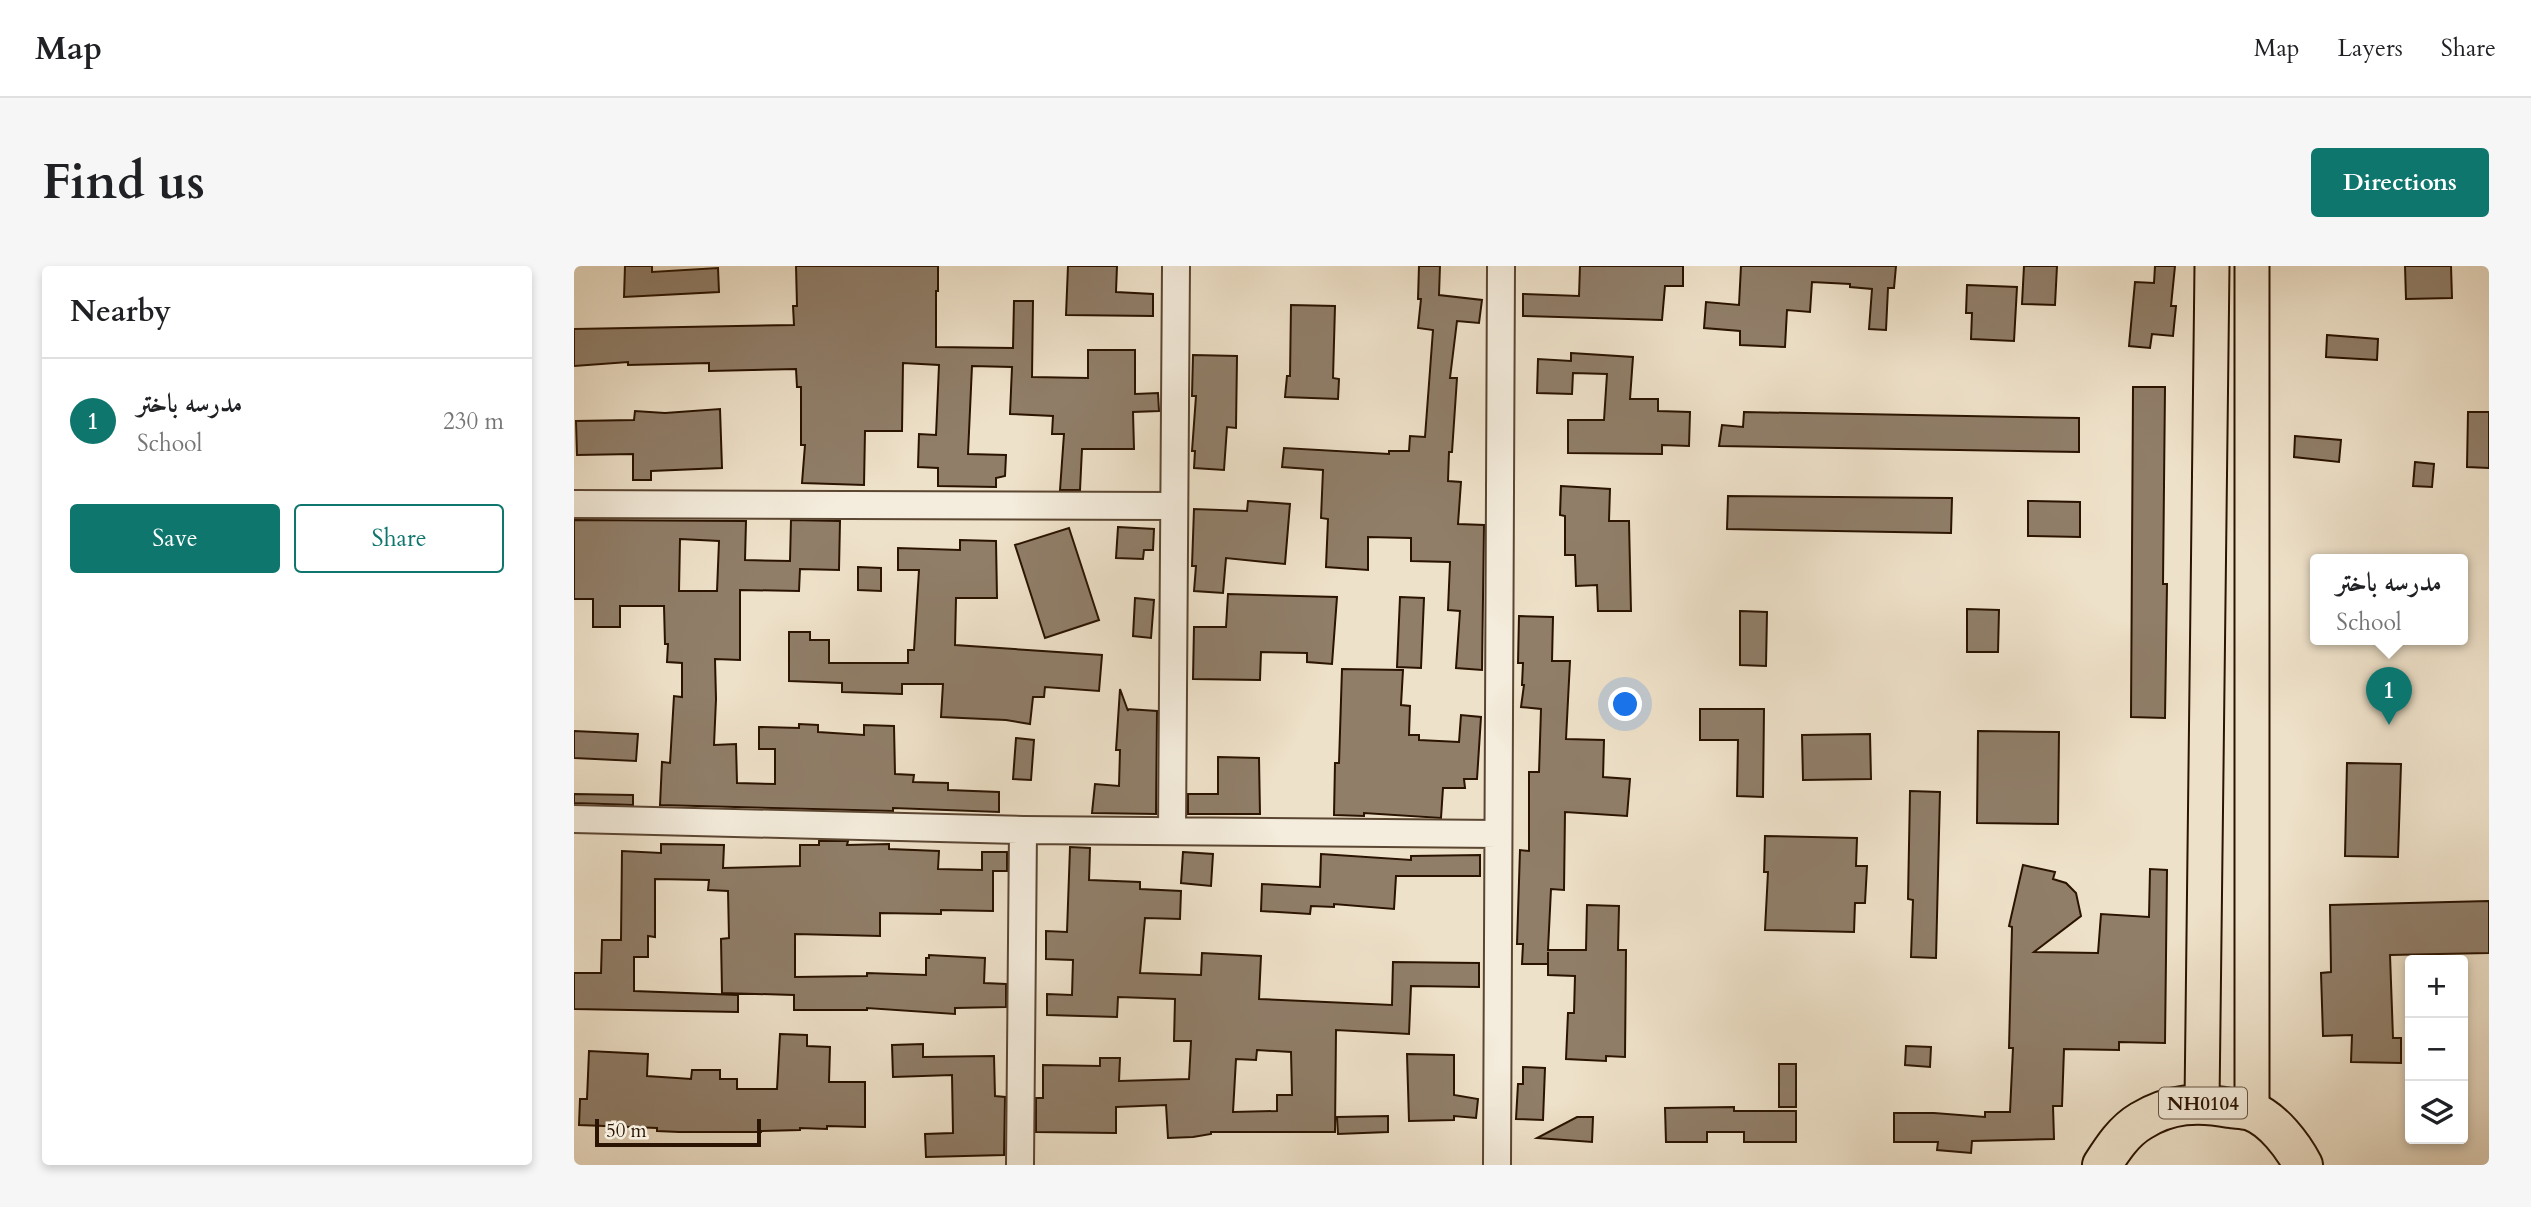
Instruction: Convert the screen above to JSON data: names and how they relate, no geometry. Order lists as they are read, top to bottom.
{
  "streets": {
    "highway": ["NH0104"]
  },
  "scale_bar": "50 m",
  "page": {
    "header": "Map",
    "nav": ["Map", "Layers", "Share"],
    "buttons": [
      "Directions",
      ["Save", "Share"]
    ],
    "title": "Find us",
    "heading": "Nearby",
    "list": [
      {
        "mark": "1",
        "name": "مدرسه باختر",
        "note": "School",
        "value": "230 m"
      }
    ],
    "popup": ["مدرسه باختر", "School"],
    "pins": "1",
    "map_buttons": ["+", "−"],
    "scale": "50 m"
  }
}
